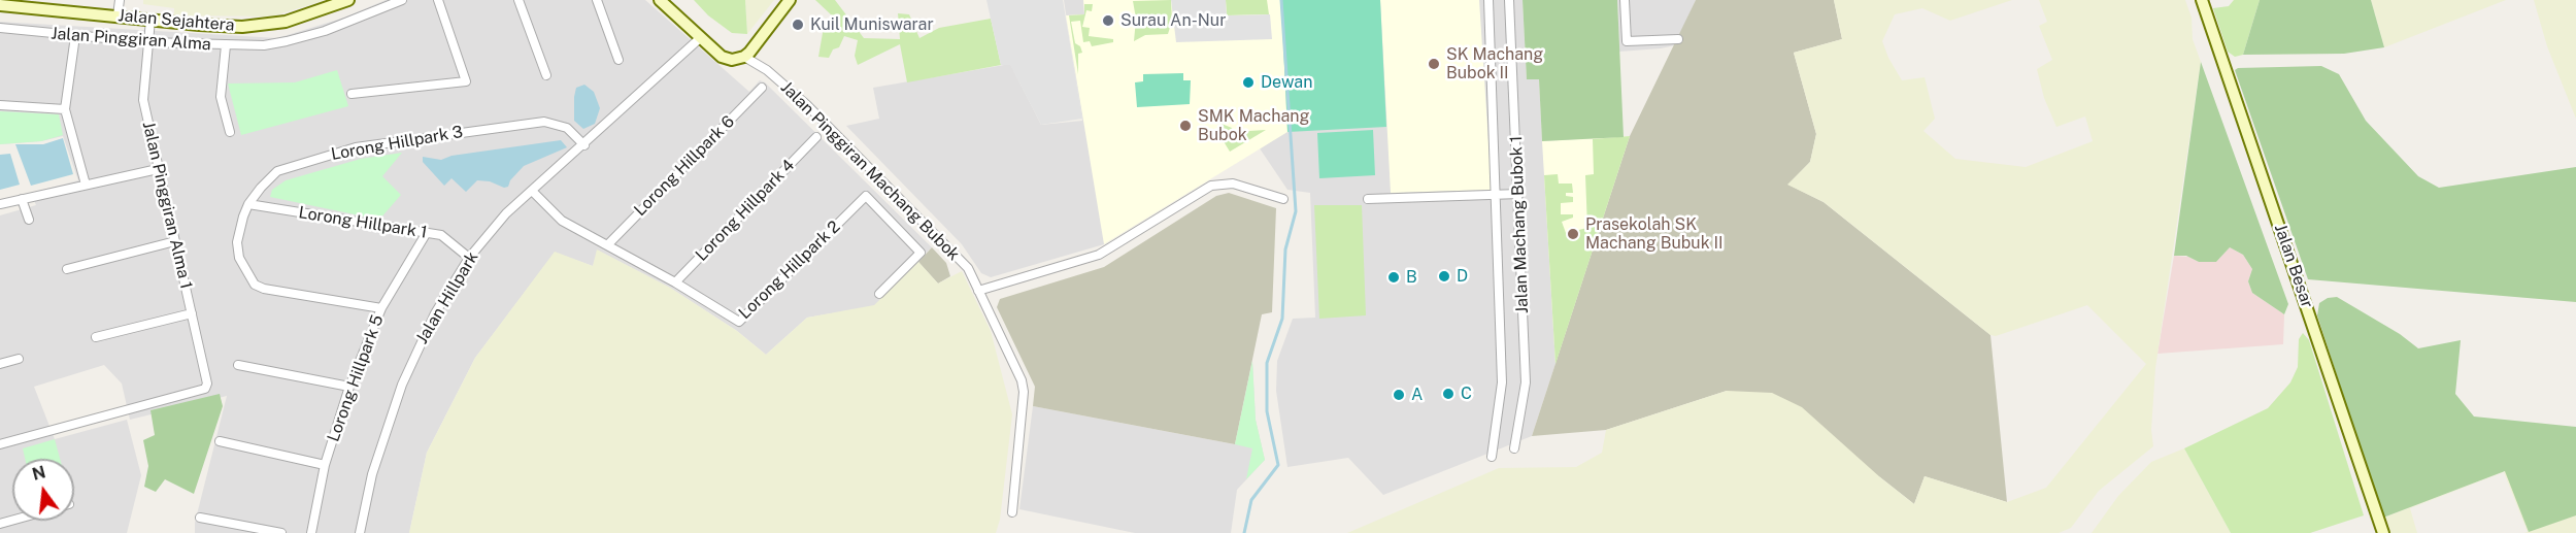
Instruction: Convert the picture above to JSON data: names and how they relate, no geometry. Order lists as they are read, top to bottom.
{
  "streets": {
    "main road": ["Jalan Sejahtera", "Jalan Besar"],
    "street": [
      "Jalan Pinggiran Alma",
      "Lorong Hillpark 3",
      "Lorong Hillpark 6",
      "Jalan Pinggiran Machang Bubok",
      "Jalan Pinggiran Alma 1",
      "Lorong Hillpark 4",
      "Lorong Hillpark 1",
      "Jalan Machang Bubok 1",
      "Lorong Hillpark 2",
      "Jalan Hillpark",
      "Lorong Hillpark 5"
    ]
  },
  "crossings": [
    ["Jalan Sejahtera", "Jalan Pinggiran Alma 1"],
    ["Jalan Pinggiran Alma", "Jalan Pinggiran Alma 1"],
    ["Lorong Hillpark 3", "Lorong Hillpark 1"],
    ["Lorong Hillpark 3", "Jalan Hillpark"],
    ["Lorong Hillpark 3", "Lorong Hillpark 5"],
    ["Lorong Hillpark 6", "Lorong Hillpark 2"],
    ["Lorong Hillpark 4", "Lorong Hillpark 2"],
    ["Lorong Hillpark 1", "Jalan Hillpark"],
    ["Lorong Hillpark 1", "Lorong Hillpark 5"],
    ["Lorong Hillpark 2", "Jalan Hillpark"]
  ],
  "places": [
    "Surau An-Nur",
    "Kuil Muniswarar",
    "SK Machang Bubok II",
    "Dewan",
    "SMK Machang Bubok",
    "Prasekolah SK Machang Bubuk II",
    "D",
    "B",
    "C",
    "A"
  ],
  "north": "top"
}
